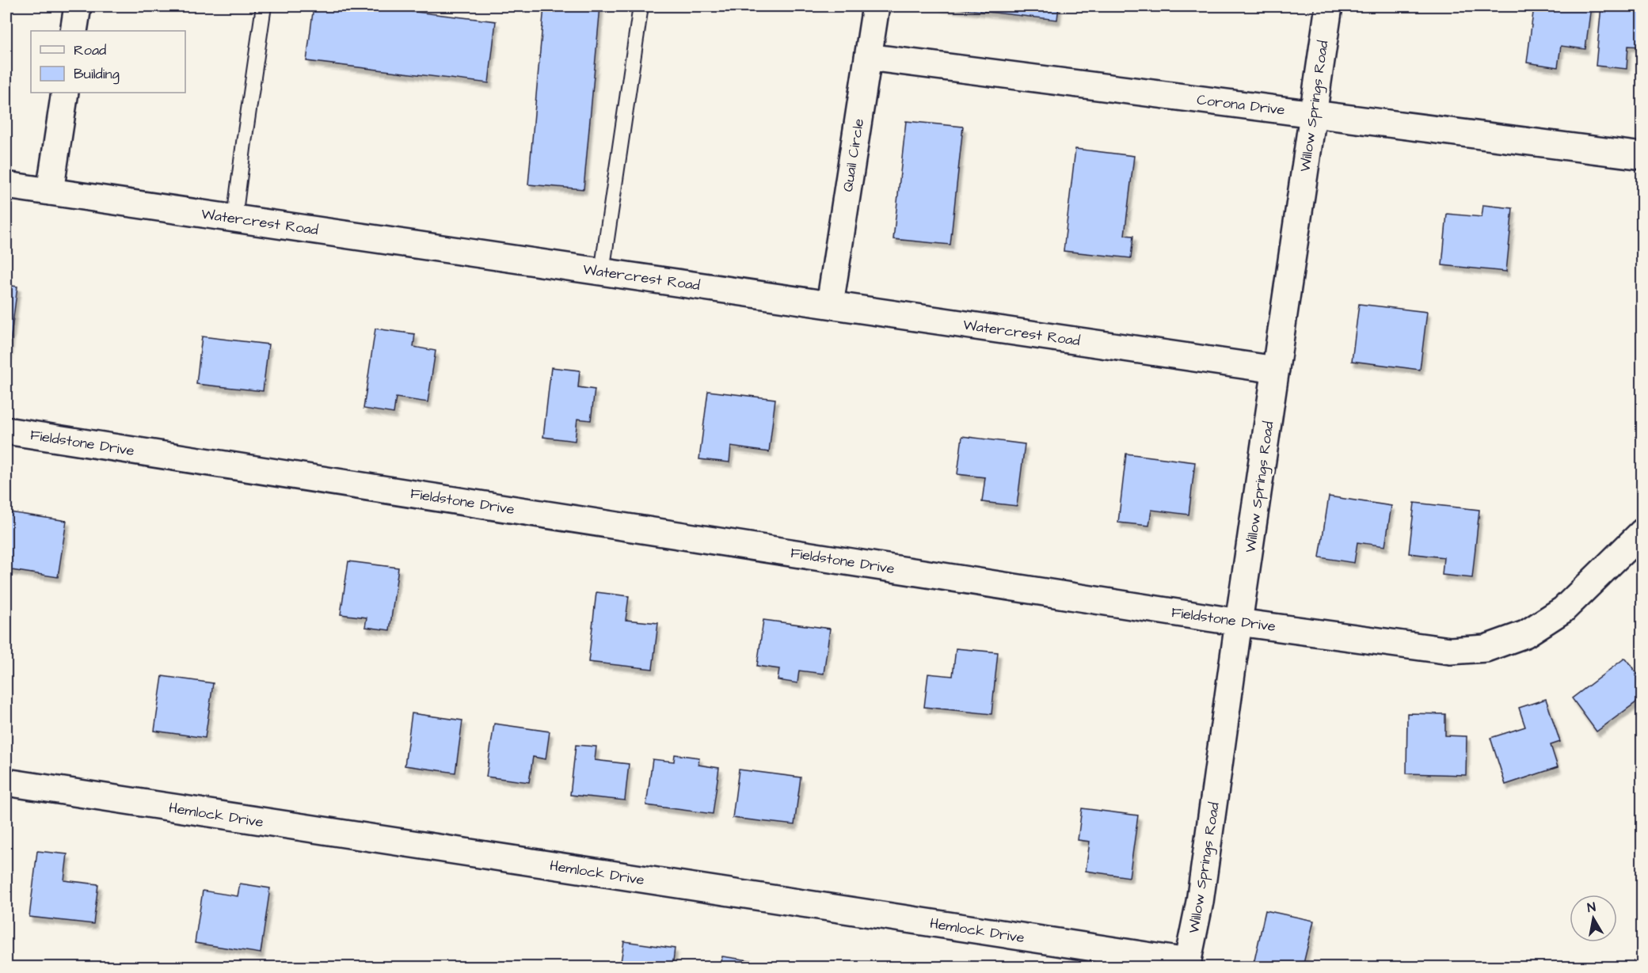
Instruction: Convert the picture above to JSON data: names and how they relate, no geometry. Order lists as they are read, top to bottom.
{
  "streets": {
    "street": [
      "Corona Drive",
      "Willow Springs Road",
      "Quail Circle",
      "Watercrest Road",
      "Fieldstone Drive",
      "Hemlock Drive"
    ]
  },
  "crossings": [
    ["Corona Drive", "Willow Springs Road"],
    ["Corona Drive", "Quail Circle"],
    ["Willow Springs Road", "Watercrest Road"],
    ["Willow Springs Road", "Fieldstone Drive"],
    ["Willow Springs Road", "Hemlock Drive"],
    ["Quail Circle", "Watercrest Road"]
  ],
  "legend": ["Road", "Building"],
  "north": "top"
}
